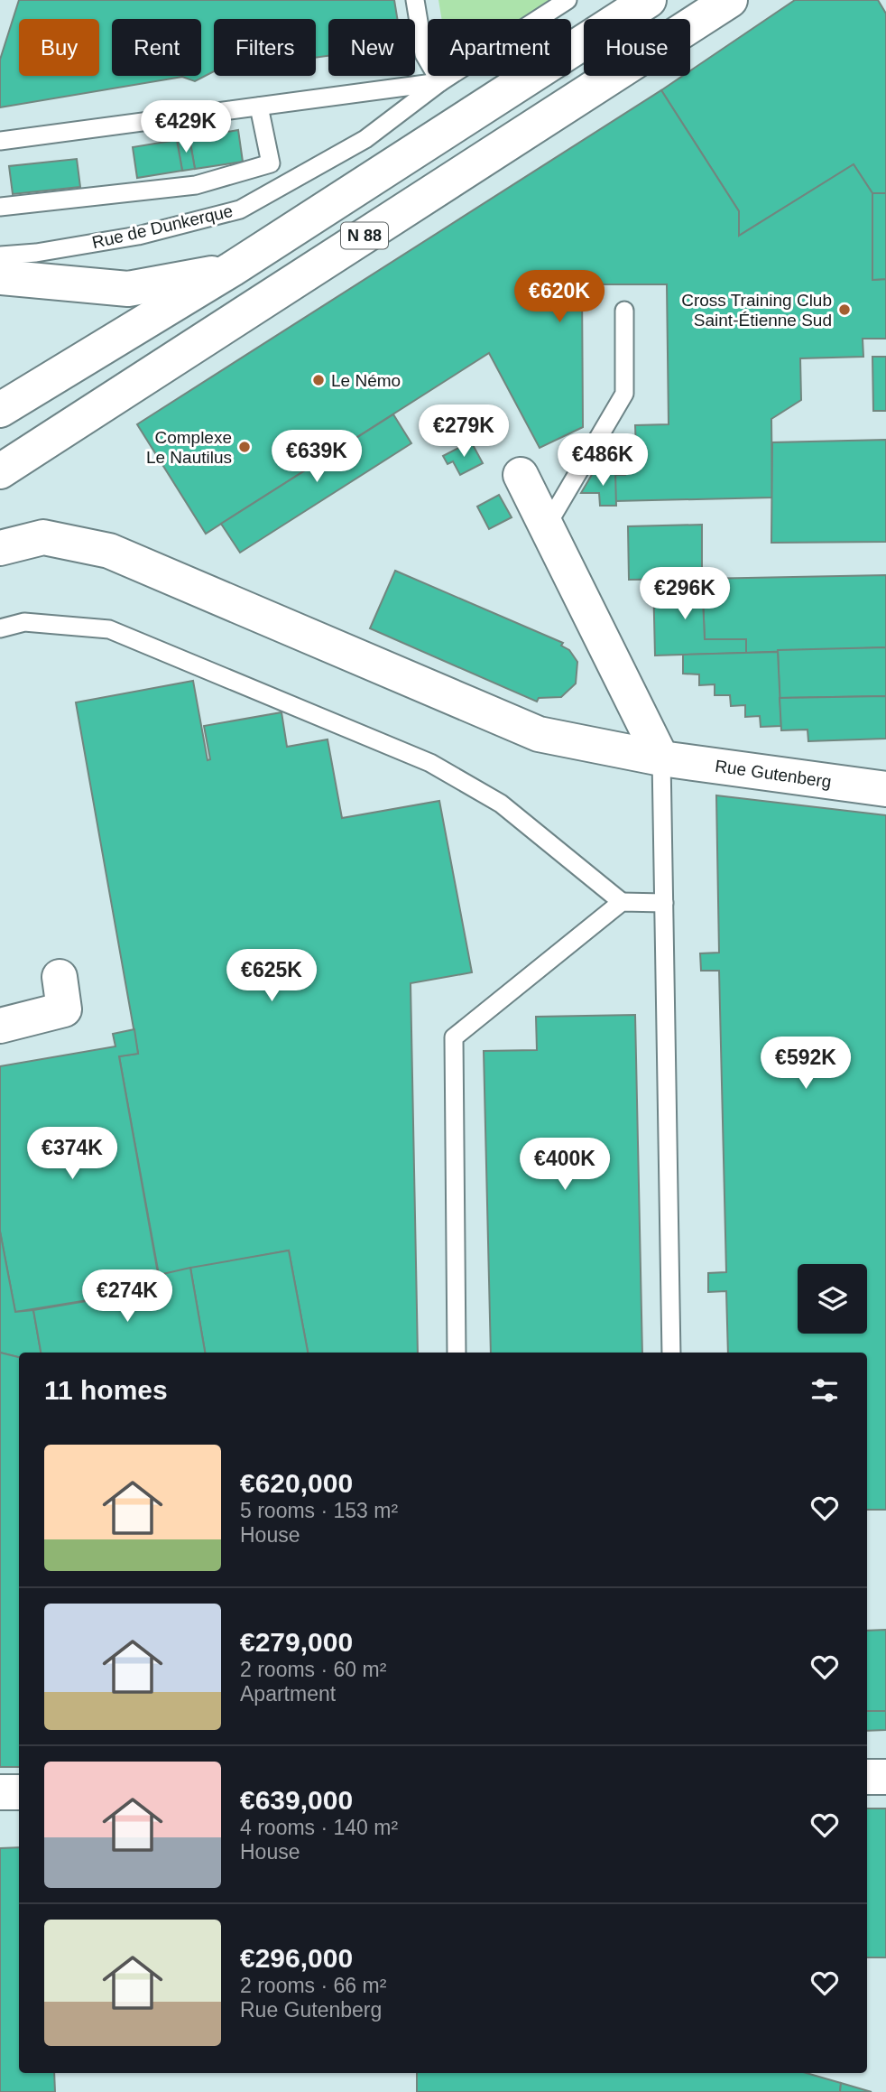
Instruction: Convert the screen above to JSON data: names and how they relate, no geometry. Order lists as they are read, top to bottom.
{
  "streets": {
    "main road": ["N 88", "Rue Gutenberg"],
    "lane": ["Rue de Dunkerque"]
  },
  "places": ["Cross Training Club Saint-Étienne Sud", "Le Némo", "Complexe Le Nautilus"],
  "page": {
    "chip": [
      "Buy",
      "Rent",
      "Filters",
      "New",
      "Apartment",
      "House"
    ],
    "price": [
      "€429K",
      "€620K",
      "€279K",
      "€639K",
      "€486K",
      "€296K",
      "€625K",
      "€592K",
      "€374K",
      "€400K",
      "€274K"
    ],
    "heading": "11 homes",
    "list": [
      {
        "name": "€620,000",
        "note": "5 rooms · 153 m² · House"
      },
      {
        "name": "€279,000",
        "note": "2 rooms · 60 m² · Apartment"
      },
      {
        "name": "€639,000",
        "note": "4 rooms · 140 m² · House"
      },
      {
        "name": "€296,000",
        "note": "2 rooms · 66 m² · Rue Gutenberg"
      }
    ]
  }
}
